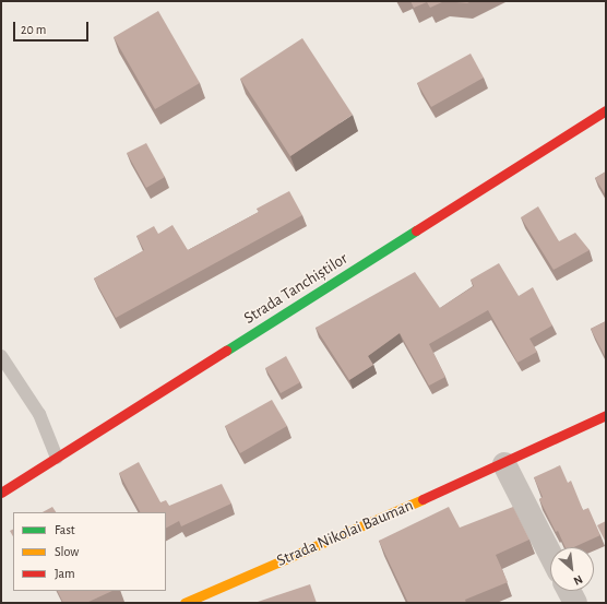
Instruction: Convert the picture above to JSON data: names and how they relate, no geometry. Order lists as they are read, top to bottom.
{
  "streets": {
    "street": ["Strada Tanchiștilor", "Strada Nikolai Bauman"]
  },
  "legend": ["Fast", "Slow", "Jam"],
  "scale_bar": "20 m",
  "north": "bottom right"
}
